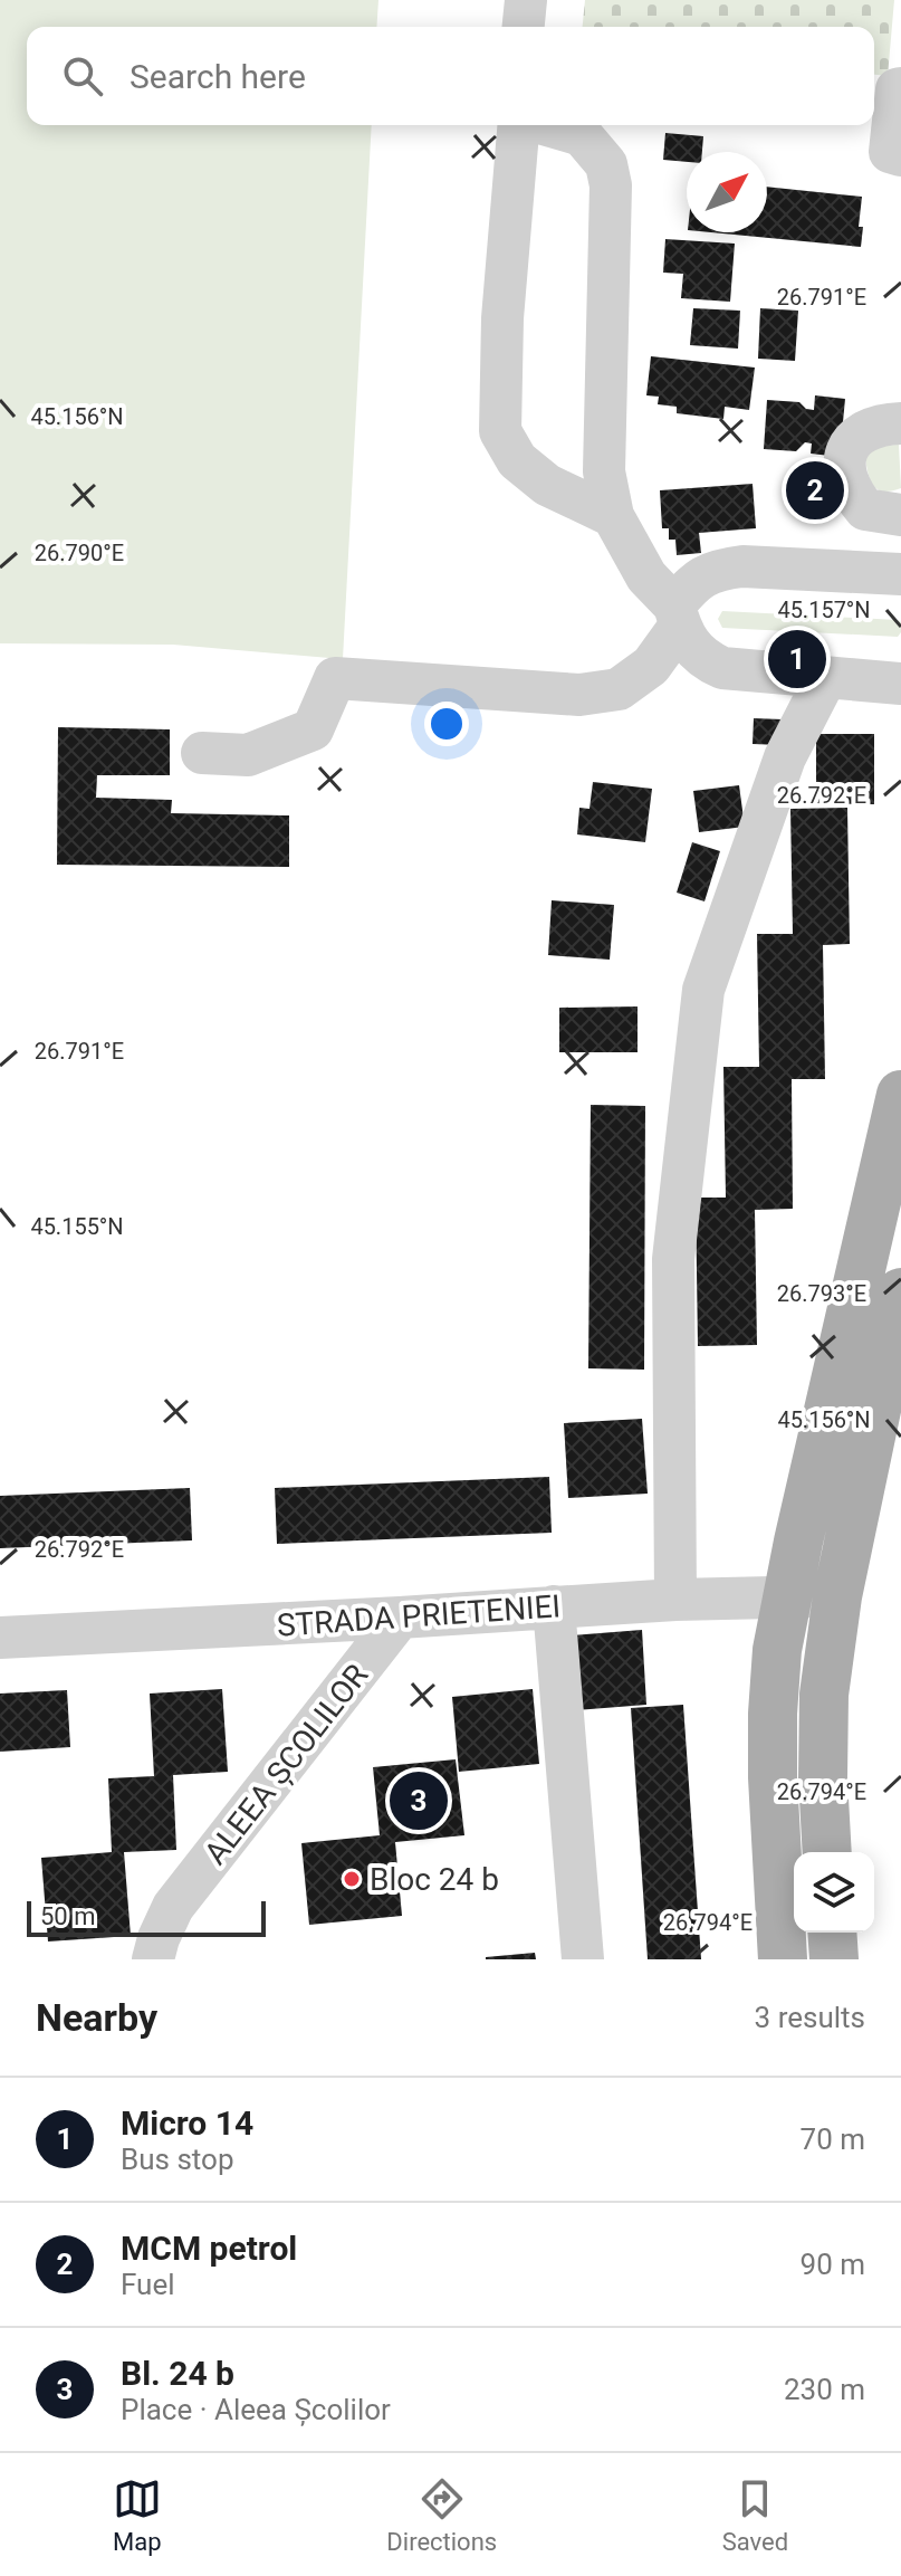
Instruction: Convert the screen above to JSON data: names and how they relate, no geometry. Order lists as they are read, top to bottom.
{
  "streets": {
    "street": ["STRADA PRIETENIEI", "ALEEA ȘCOLILOR"]
  },
  "crossings": [
    ["STRADA PRIETENIEI", "ALEEA ȘCOLILOR"]
  ],
  "places": ["Bloc 24 b"],
  "scale_bar": "50 m",
  "north": "top right",
  "page": {
    "search": "Search here",
    "pins": ["2", "1", "3"],
    "scale": "50 m",
    "heading": ["Nearby", "3 results"],
    "list": [
      {
        "mark": "1",
        "name": "Micro 14",
        "note": "Bus stop",
        "value": "70 m"
      },
      {
        "mark": "2",
        "name": "MCM petrol",
        "note": "Fuel",
        "value": "90 m"
      },
      {
        "mark": "3",
        "name": "Bl. 24 b",
        "note": "Place · Aleea Școlilor",
        "value": "230 m"
      }
    ],
    "nav": ["Map", "Directions", "Saved"]
  },
  "coordinates": [
    "26.791°E",
    "45.156°N",
    "26.790°E",
    "45.157°N",
    "26.792°E",
    "45.155°N",
    "26.793°E",
    "26.794°E"
  ]
}
